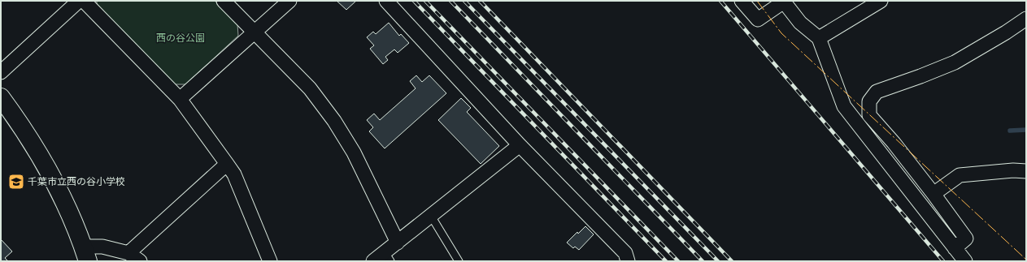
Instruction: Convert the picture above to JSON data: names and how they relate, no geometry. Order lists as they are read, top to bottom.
{
  "parks": ["西の谷公園"],
  "places": {
    "school or university": ["千葉市立西の谷小学校"]
  }
}
